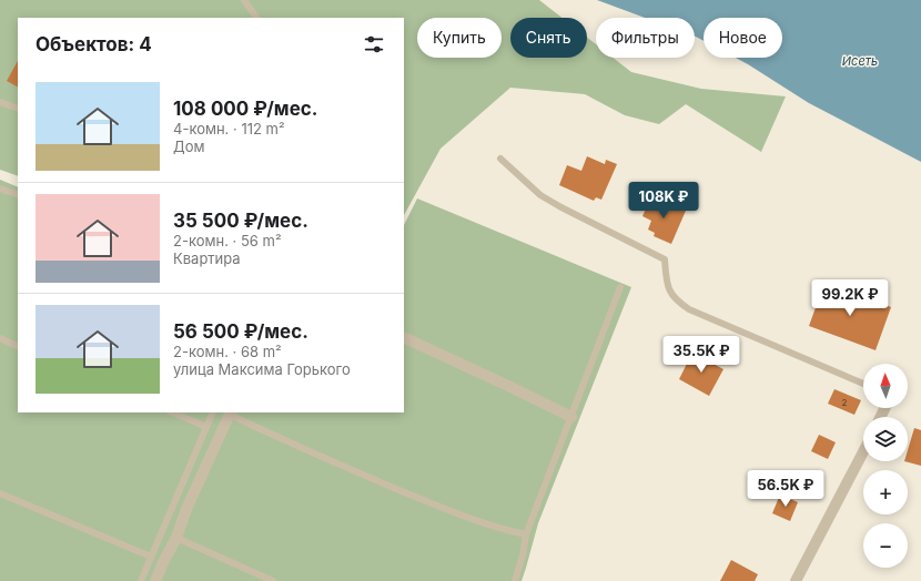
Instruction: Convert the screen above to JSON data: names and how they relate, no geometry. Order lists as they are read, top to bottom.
{
  "water": ["Исеть"],
  "house_numbers": ["2"],
  "north": "top",
  "page": {
    "chip": [
      "Купить",
      "Снять",
      "Фильтры",
      "Новое"
    ],
    "heading": "Объектов: 4",
    "list": [
      {
        "name": "108 000 ₽/мес.",
        "note": "4-комн. · 112 m² · Дом"
      },
      {
        "name": "35 500 ₽/мес.",
        "note": "2-комн. · 56 m² · Квартира"
      },
      {
        "name": "56 500 ₽/мес.",
        "note": "2-комн. · 68 m² · улица Максима Горького"
      }
    ],
    "price": [
      "108K ₽",
      "99.2K ₽",
      "35.5K ₽",
      "56.5K ₽"
    ],
    "map_buttons": ["+", "−"]
  }
}
